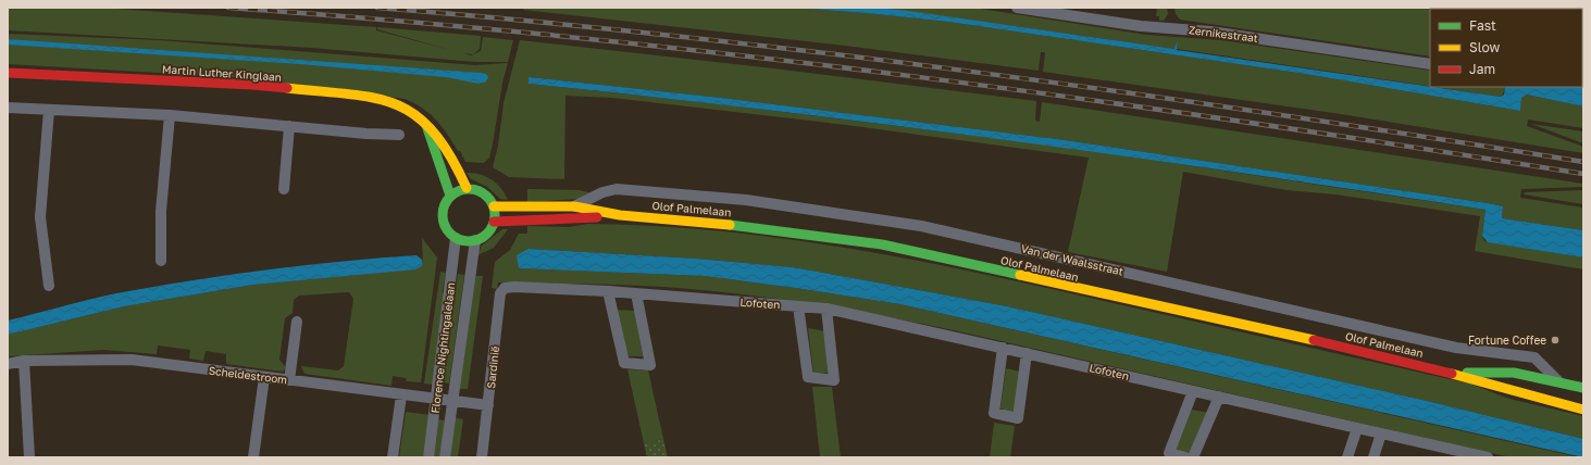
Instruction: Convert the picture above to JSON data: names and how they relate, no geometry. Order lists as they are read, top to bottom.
{
  "streets": {
    "street": [
      "Zernikestraat",
      "Martin Luther Kinglaan",
      "Olof Palmelaan",
      "Van der Waalsstraat",
      "Lofoten",
      "Florence Nightingalelaan",
      "Sardinië",
      "Scheldestroom"
    ]
  },
  "crossings": [
    ["Martin Luther Kinglaan", "Olof Palmelaan"],
    ["Martin Luther Kinglaan", "Florence Nightingalelaan"],
    ["Olof Palmelaan", "Van der Waalsstraat"],
    ["Olof Palmelaan", "Florence Nightingalelaan"],
    ["Lofoten", "Sardinië"],
    ["Florence Nightingalelaan", "Scheldestroom"],
    ["Sardinië", "Scheldestroom"]
  ],
  "places": ["Fortune Coffee"],
  "legend": ["Fast", "Slow", "Jam"]
}
